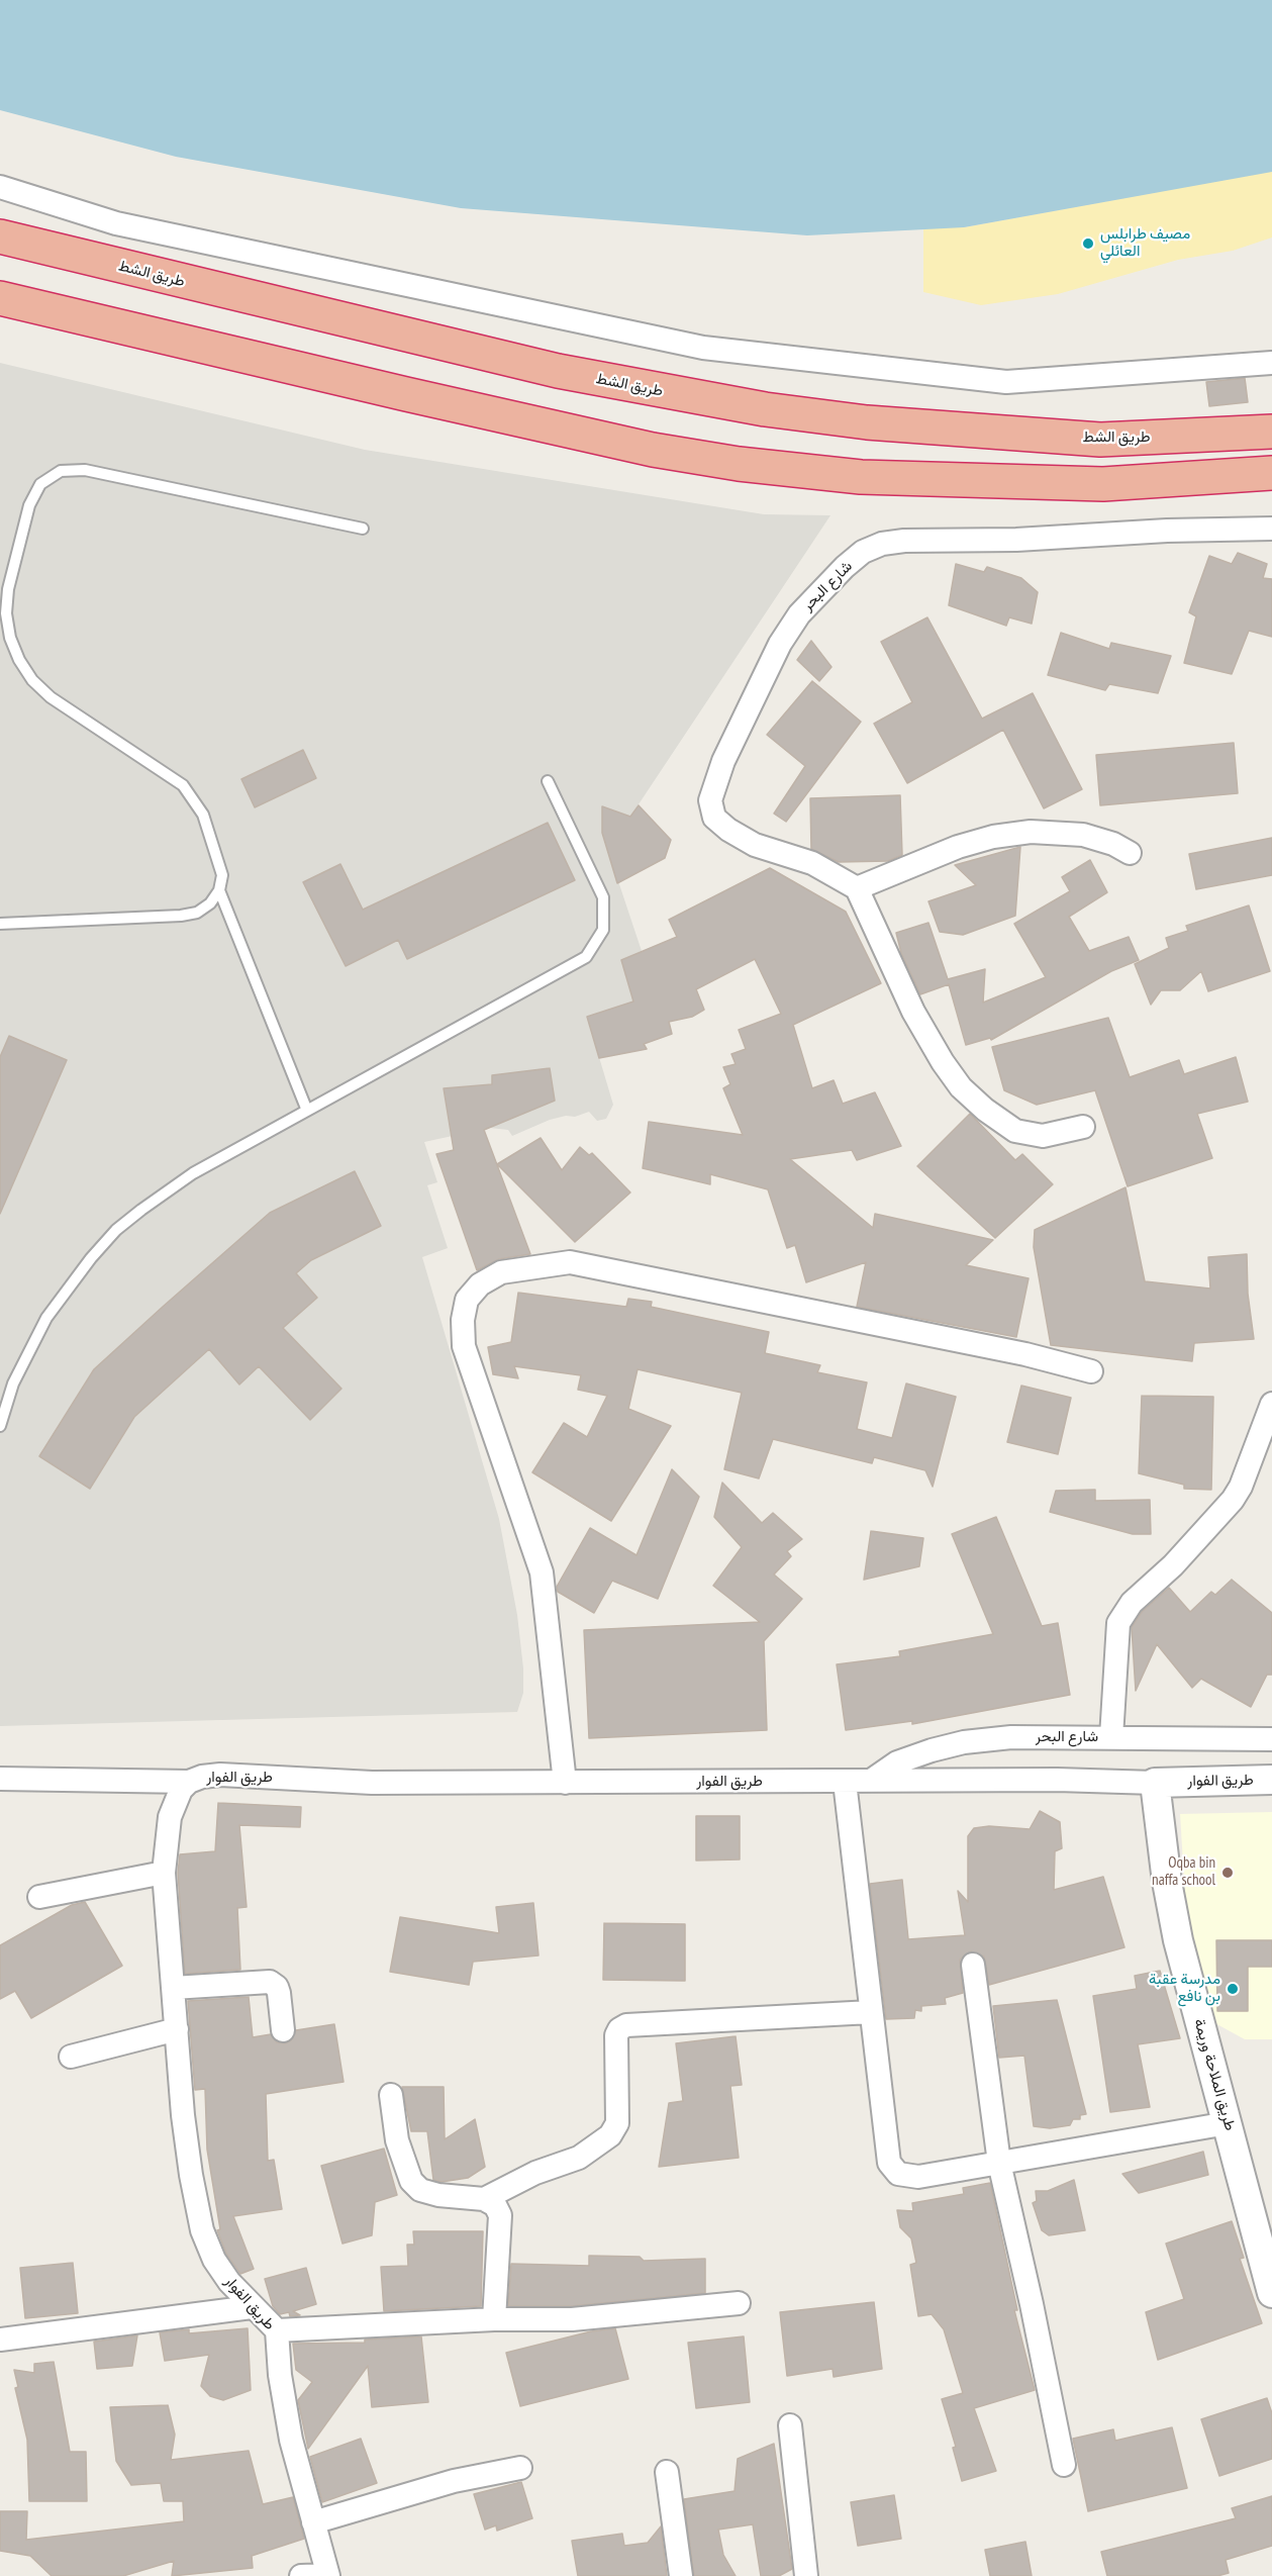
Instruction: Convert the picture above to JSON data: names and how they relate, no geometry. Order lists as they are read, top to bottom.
{
  "streets": {
    "highway": ["طريق الشط"],
    "street": ["شارع البحر", "طريق الفوار", "طريق الملاحة وريمة"]
  },
  "crossings": [
    ["شارع البحر", "طريق الفوار"],
    ["طريق الفوار", "طريق الملاحة وريمة"]
  ],
  "places": ["مصيف طرابلس العائلي", "Oqba bin naffa school", "مدرسة عقبة بن نافع"]
}
